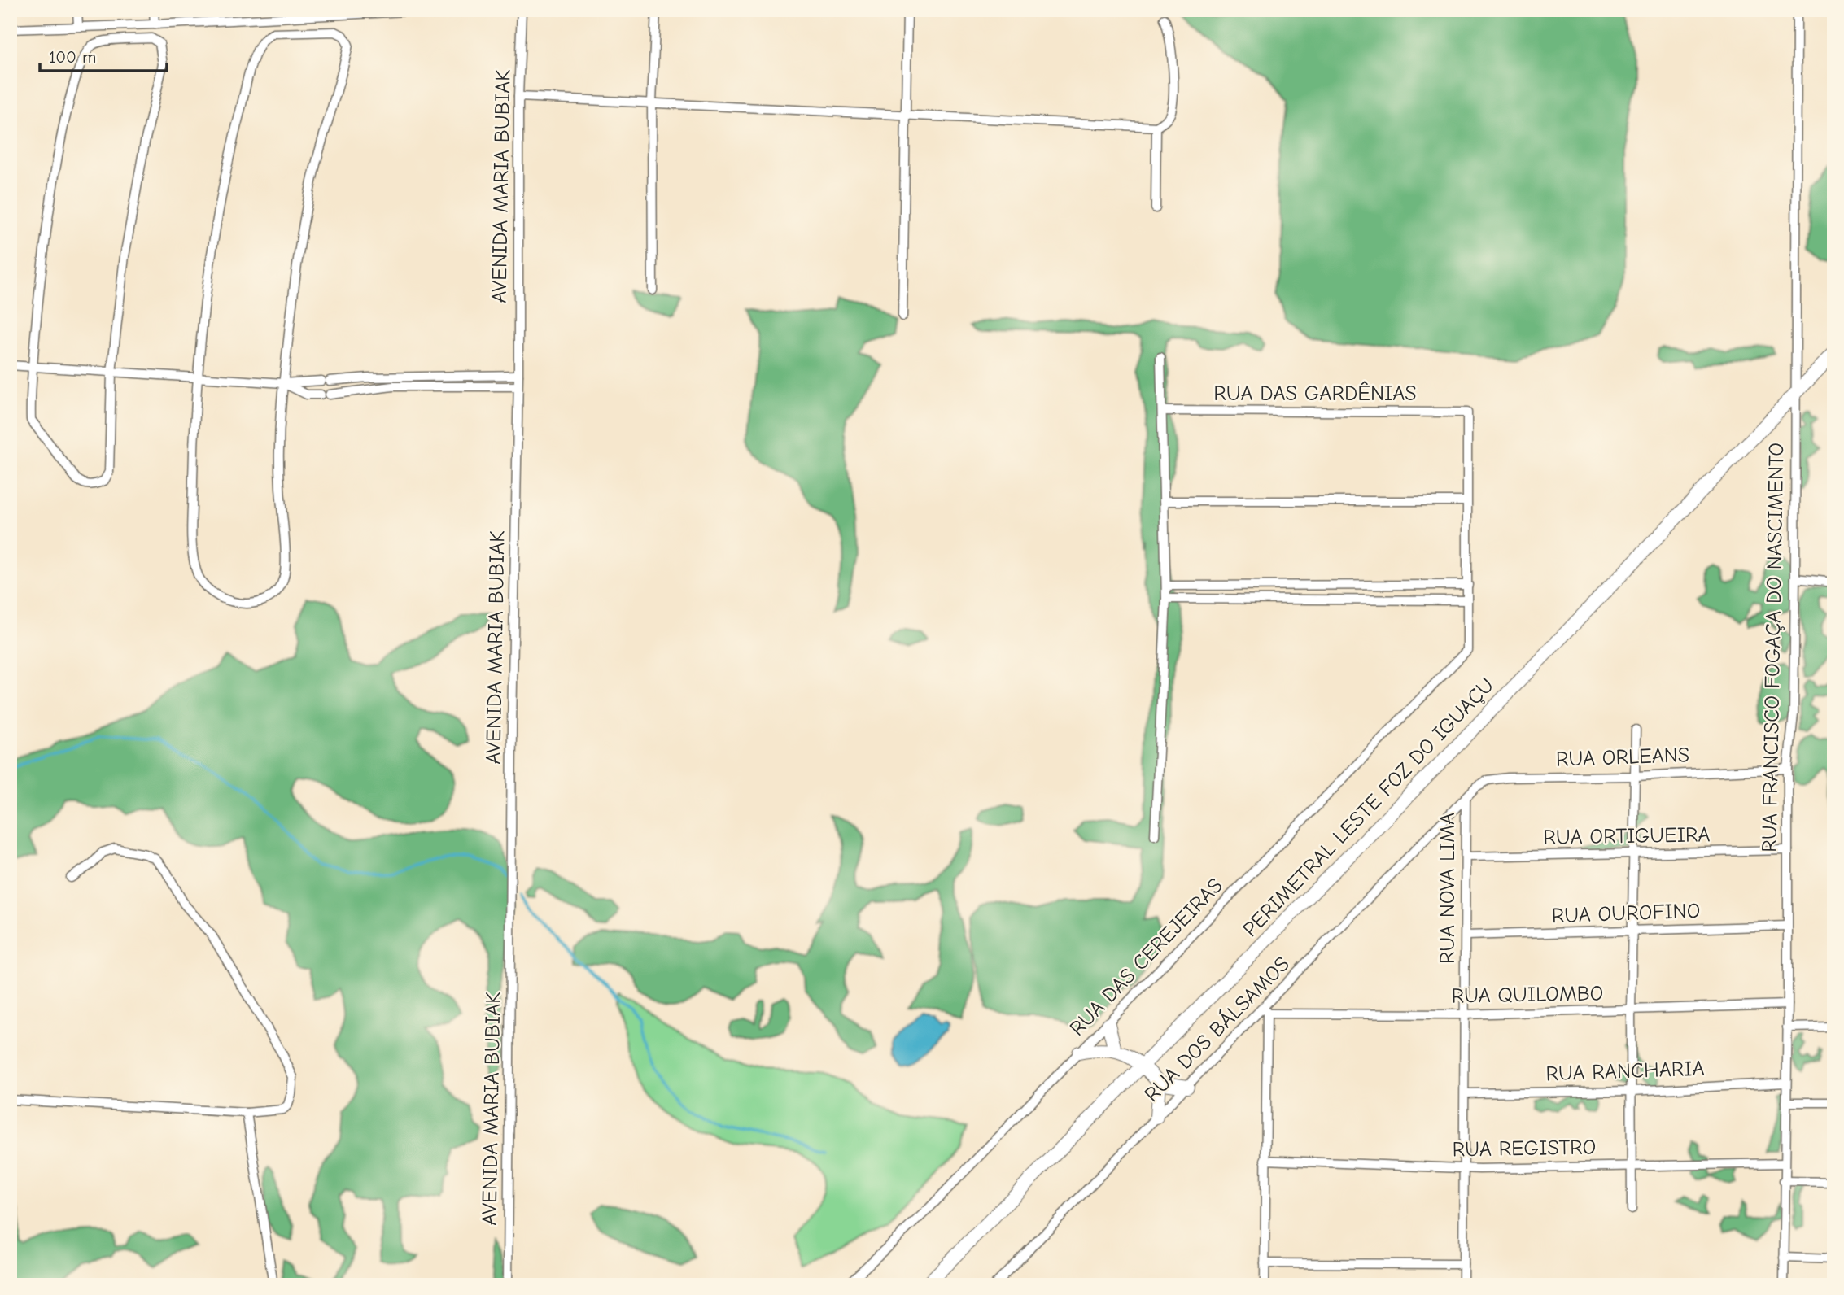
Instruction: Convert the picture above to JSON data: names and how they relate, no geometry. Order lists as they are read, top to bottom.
{
  "streets": {
    "highway": ["PERIMETRAL LESTE FOZ DO IGUAÇU"],
    "street": [
      "AVENIDA MARIA BUBIAK",
      "RUA DAS GARDÊNIAS",
      "RUA FRANCISCO FOGAÇA DO NASCIMENTO",
      "RUA ORLEANS",
      "RUA ORTIGUEIRA",
      "RUA NOVA LIMA",
      "RUA OUROFINO",
      "RUA DAS CEREJEIRAS",
      "RUA QUILOMBO",
      "RUA DOS BÁLSAMOS",
      "RUA RANCHARIA",
      "RUA REGISTRO"
    ]
  },
  "crossings": [
    ["RUA FRANCISCO FOGAÇA DO NASCIMENTO", "RUA ORLEANS"],
    ["RUA FRANCISCO FOGAÇA DO NASCIMENTO", "PERIMETRAL LESTE FOZ DO IGUAÇU"],
    ["RUA FRANCISCO FOGAÇA DO NASCIMENTO", "RUA ORTIGUEIRA"],
    ["RUA FRANCISCO FOGAÇA DO NASCIMENTO", "RUA OUROFINO"],
    ["RUA FRANCISCO FOGAÇA DO NASCIMENTO", "RUA QUILOMBO"],
    ["RUA FRANCISCO FOGAÇA DO NASCIMENTO", "RUA RANCHARIA"],
    ["RUA FRANCISCO FOGAÇA DO NASCIMENTO", "RUA REGISTRO"],
    ["RUA ORLEANS", "RUA NOVA LIMA"],
    ["RUA ORLEANS", "RUA DOS BÁLSAMOS"],
    ["RUA ORTIGUEIRA", "RUA NOVA LIMA"],
    ["RUA NOVA LIMA", "RUA OUROFINO"],
    ["RUA NOVA LIMA", "RUA QUILOMBO"],
    ["RUA NOVA LIMA", "RUA DOS BÁLSAMOS"],
    ["RUA NOVA LIMA", "RUA RANCHARIA"],
    ["RUA NOVA LIMA", "RUA REGISTRO"],
    ["RUA QUILOMBO", "RUA DOS BÁLSAMOS"]
  ],
  "scale_bar": "100 m"
}
